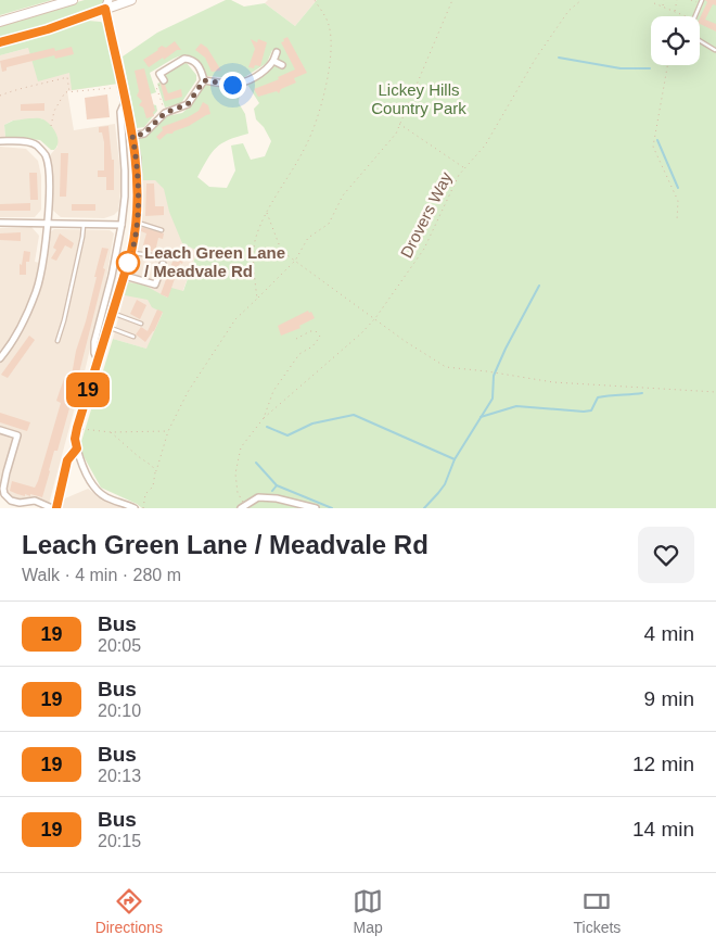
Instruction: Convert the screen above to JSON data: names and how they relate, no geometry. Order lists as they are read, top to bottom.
{
  "streets": {
    "path": ["Drovers Way"]
  },
  "parks": ["Lickey Hills Country Park"],
  "places": ["Leach Green Lane / Meadvale Rd"],
  "lines": ["bus line 19"],
  "page": {
    "on_map": "19",
    "heading": ["Leach Green Lane / Meadvale Rd", "Walk · 4 min · 280 m"],
    "list": [
      {
        "mark": "19",
        "name": "Bus",
        "note": "20:05",
        "value": "4 min"
      },
      {
        "mark": "19",
        "name": "Bus",
        "note": "20:10",
        "value": "9 min"
      },
      {
        "mark": "19",
        "name": "Bus",
        "note": "20:13",
        "value": "12 min"
      },
      {
        "mark": "19",
        "name": "Bus",
        "note": "20:15",
        "value": "14 min"
      }
    ],
    "tabs": ["Directions", "Map", "Tickets"]
  }
}
